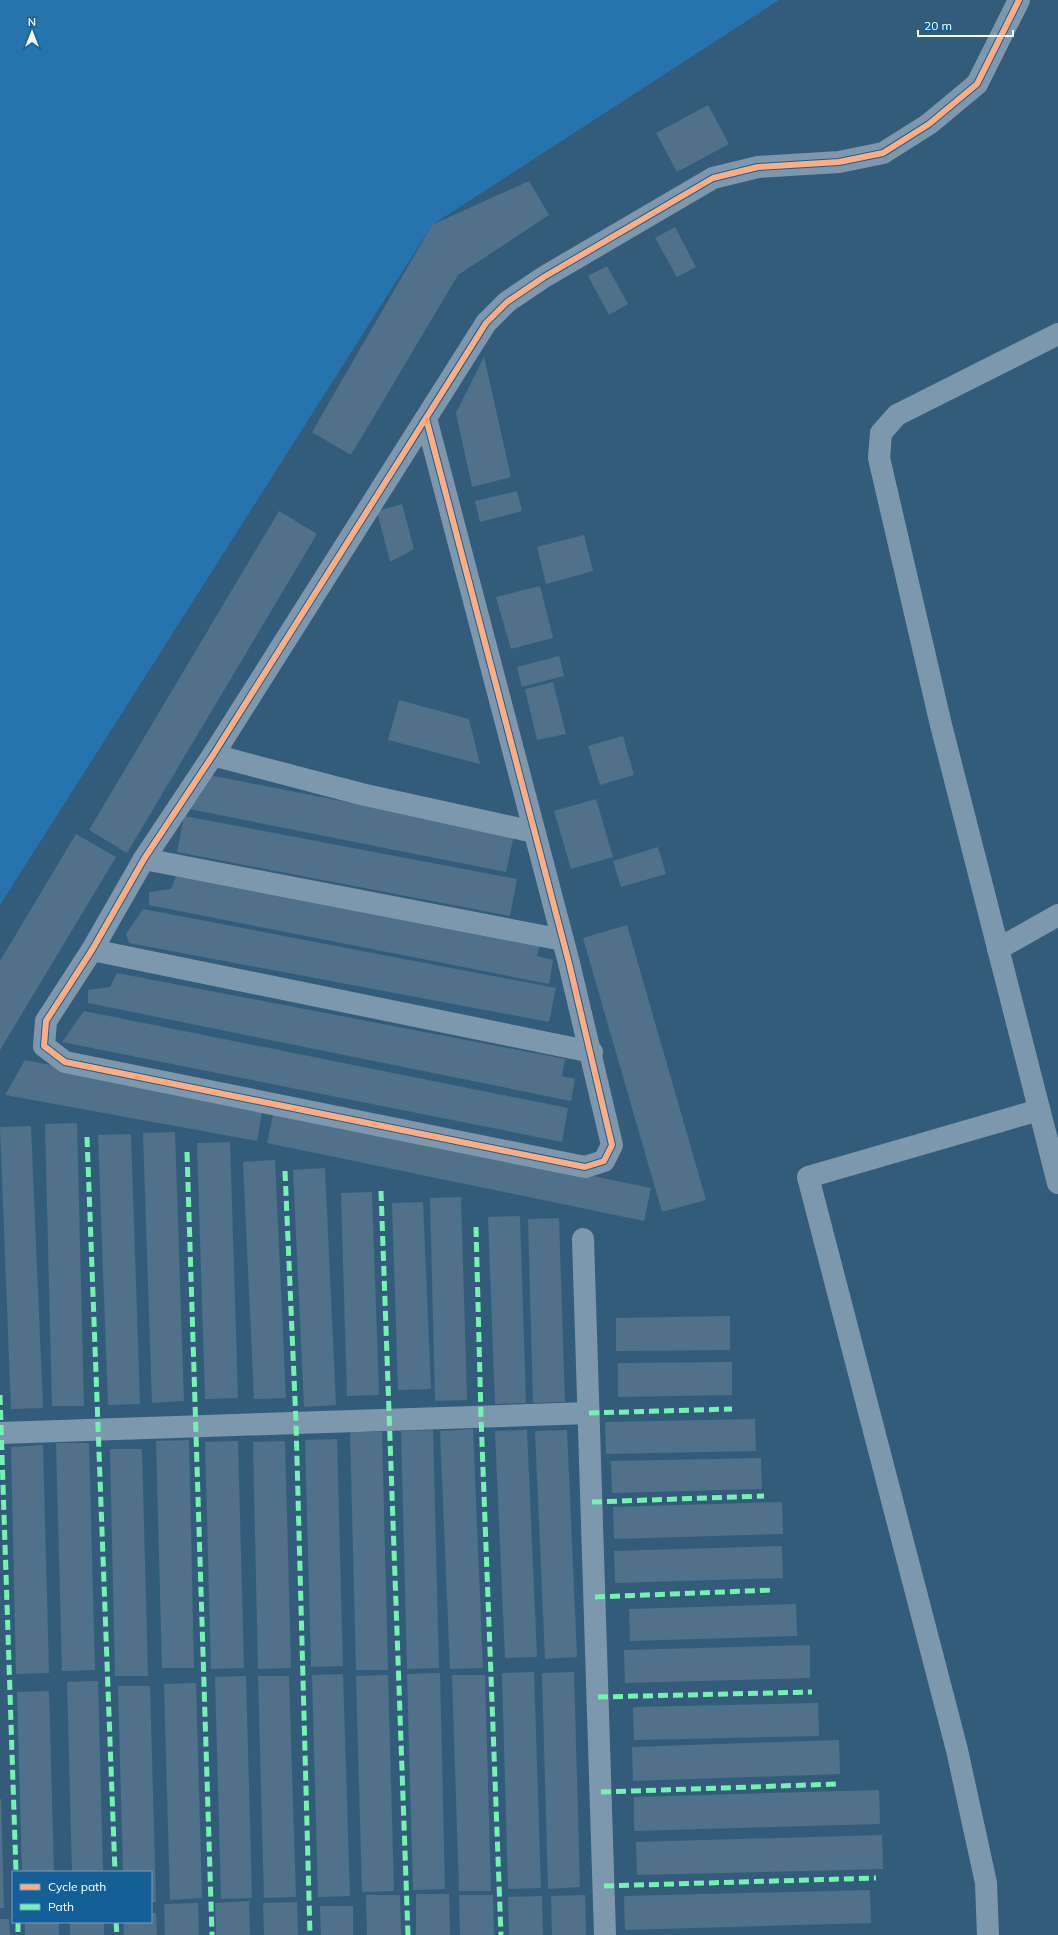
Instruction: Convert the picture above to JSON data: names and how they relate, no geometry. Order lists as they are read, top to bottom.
{
  "legend": ["Cycle path", "Path"],
  "scale_bar": "20 m",
  "north": "top"
}
